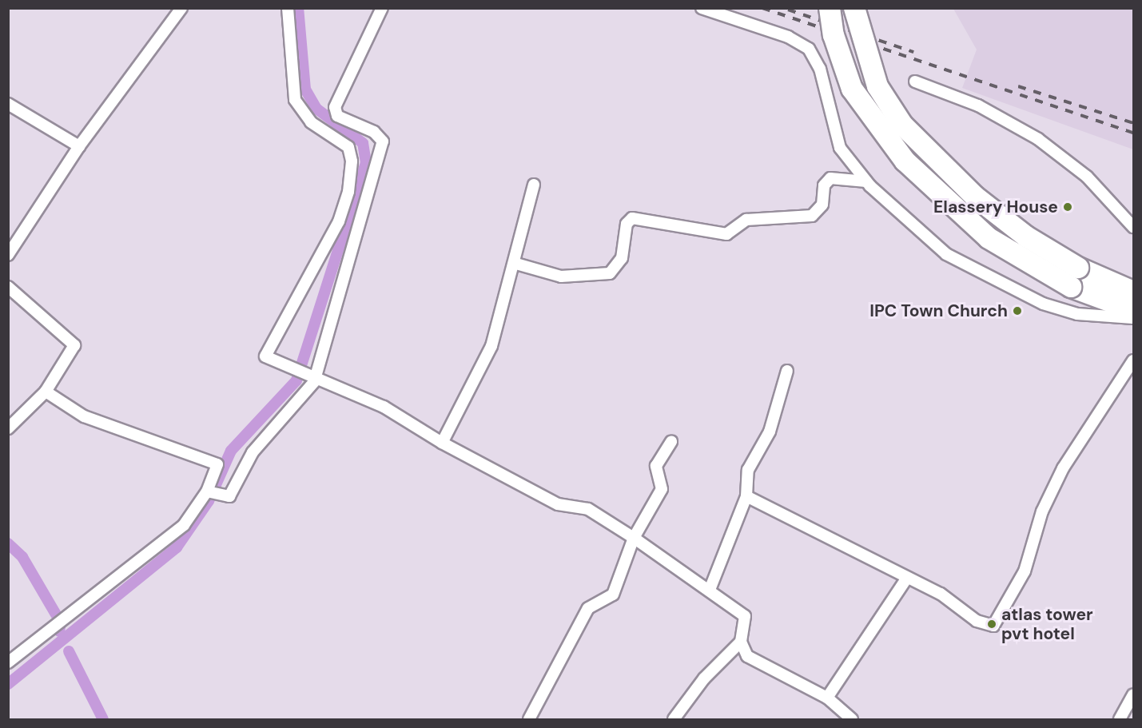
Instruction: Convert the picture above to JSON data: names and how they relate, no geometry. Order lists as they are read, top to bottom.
{
  "places": ["Elassery House", "IPC Town Church", "atlas tower pvt hotel"]
}
